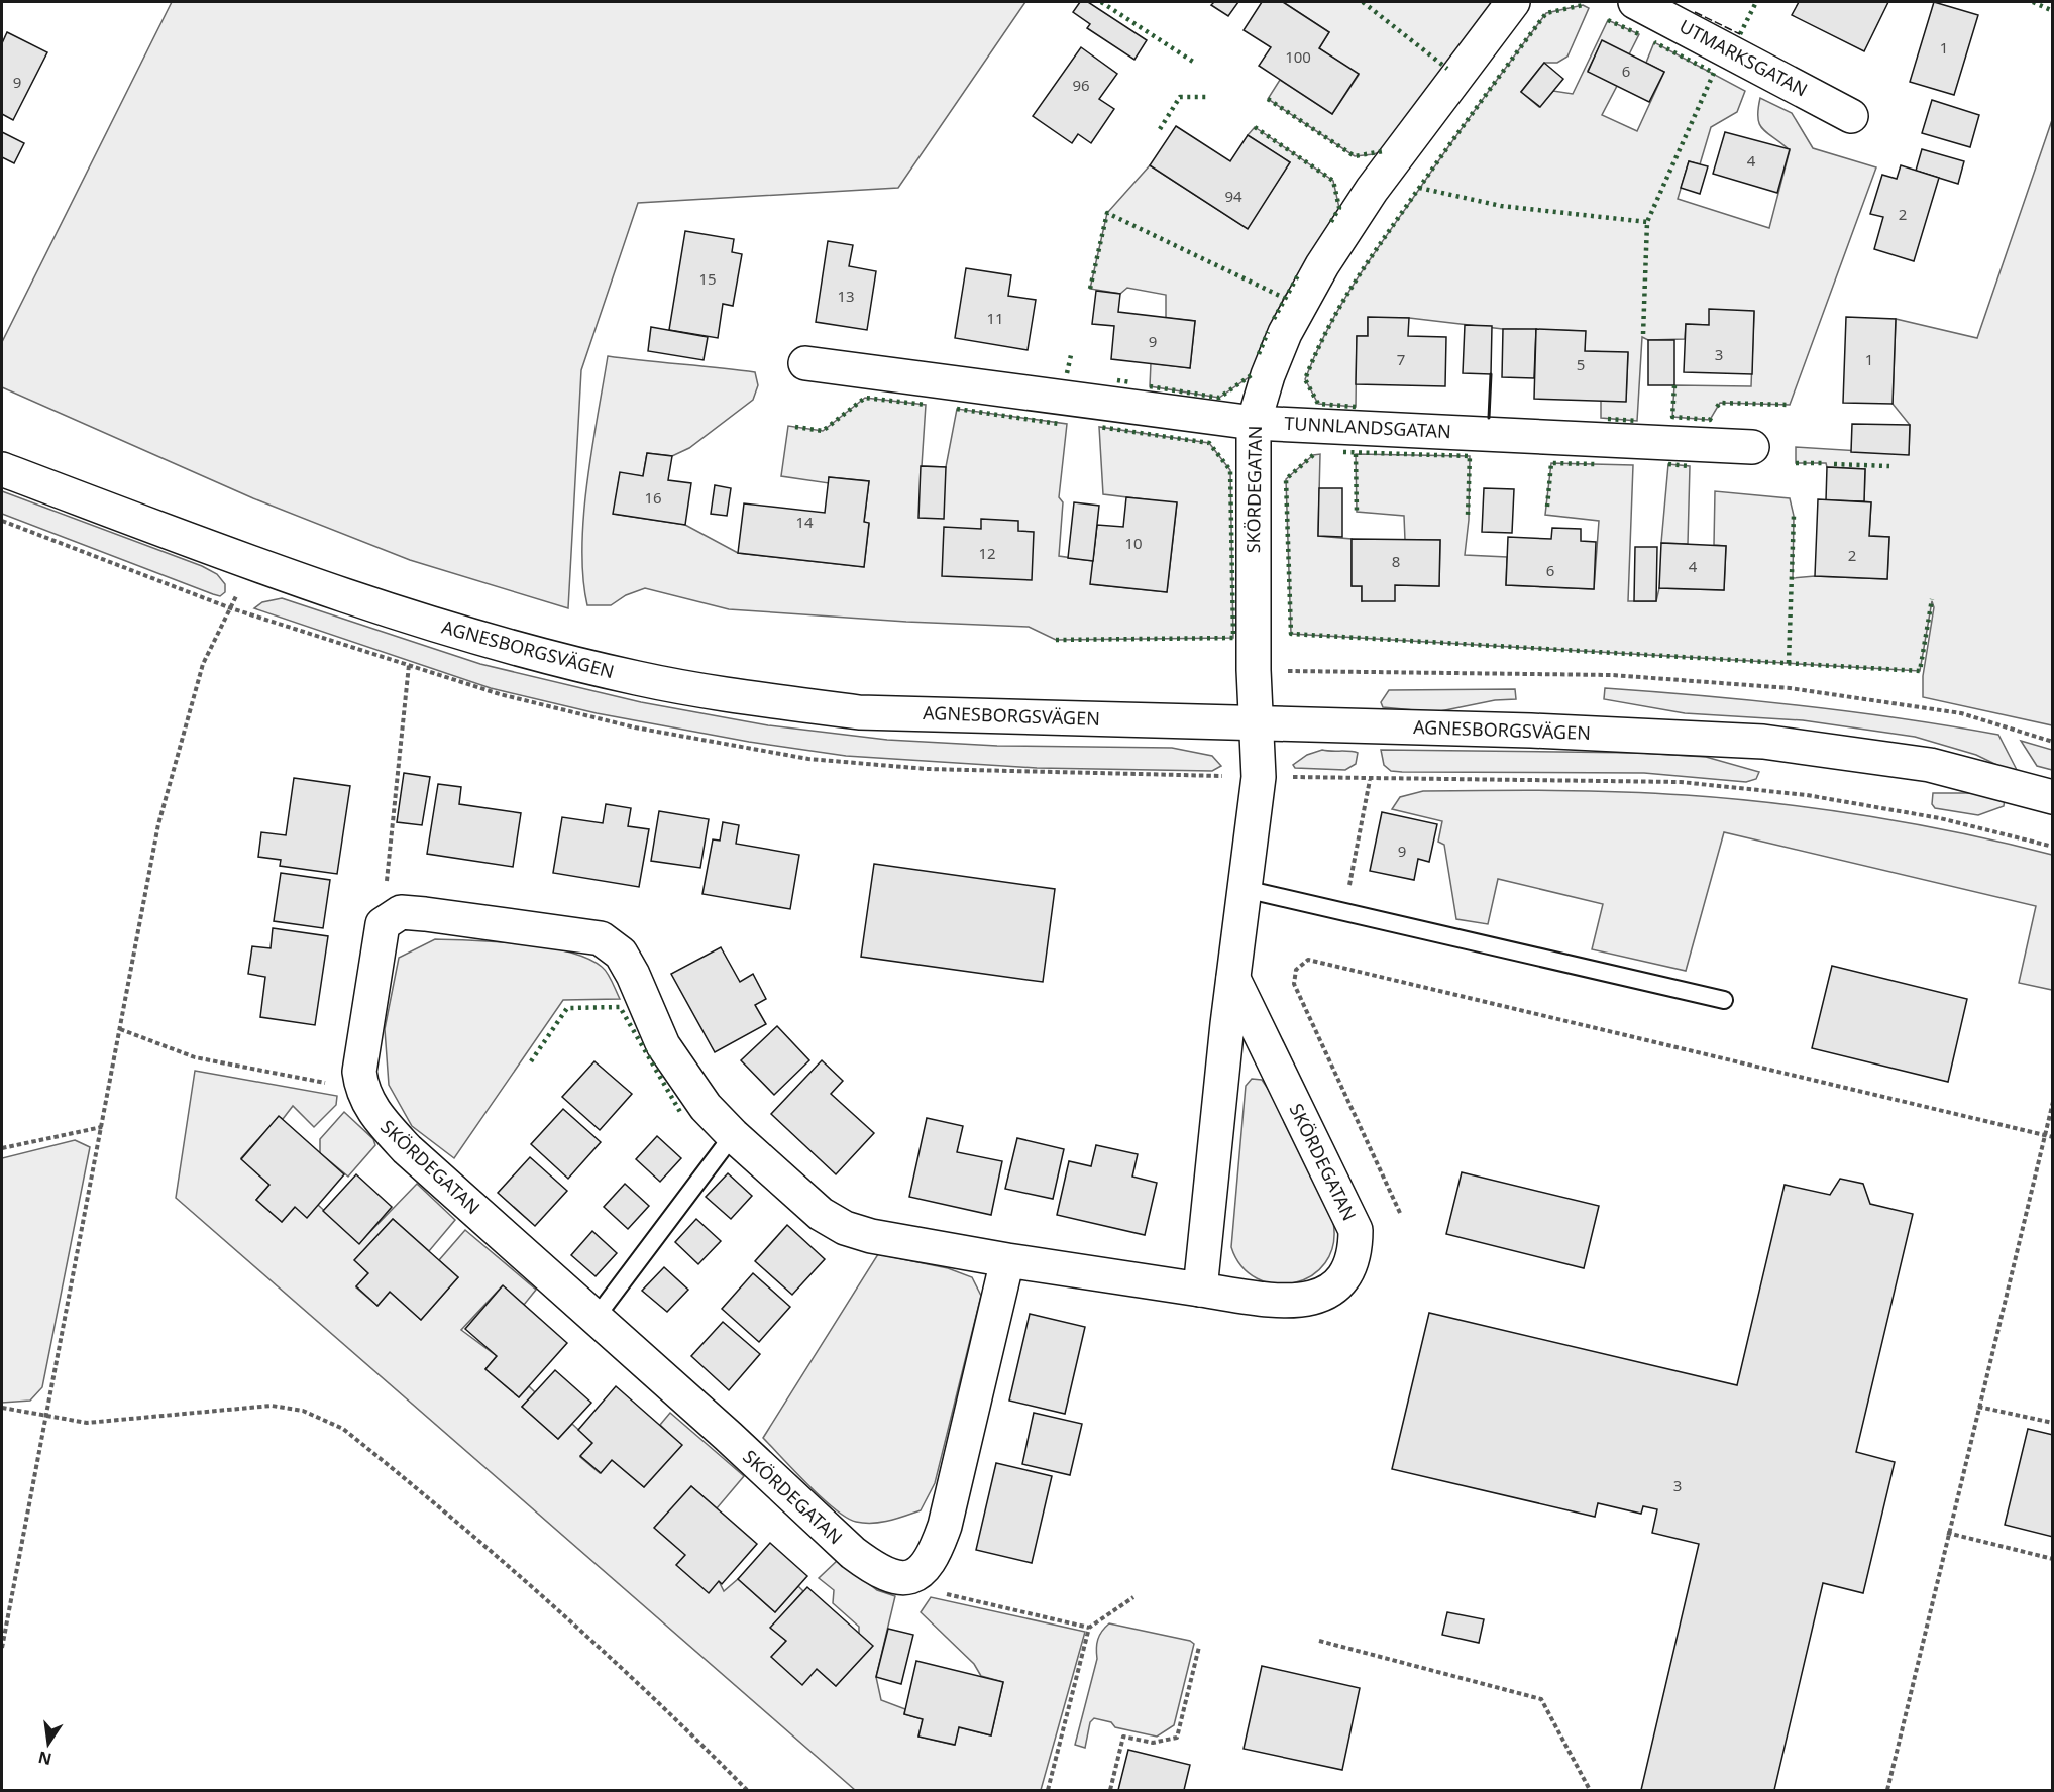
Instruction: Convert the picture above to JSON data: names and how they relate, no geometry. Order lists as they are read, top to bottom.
{
  "streets": {
    "street": [
      "UTMARKSGATAN",
      "TUNNLANDSGATAN",
      "SKÖRDEGATAN",
      "AGNESBORGSVÄGEN"
    ]
  },
  "crossings": [
    ["TUNNLANDSGATAN", "SKÖRDEGATAN"],
    ["SKÖRDEGATAN", "AGNESBORGSVÄGEN"]
  ],
  "house_numbers": [
    "1",
    "100",
    "6",
    "9",
    "96",
    "4",
    "94",
    "2",
    "15",
    "13",
    "11",
    "9",
    "3",
    "7",
    "1",
    "5",
    "16",
    "14",
    "10",
    "12",
    "2",
    "8",
    "4",
    "6",
    "9",
    "3"
  ],
  "north": "bottom"
}
